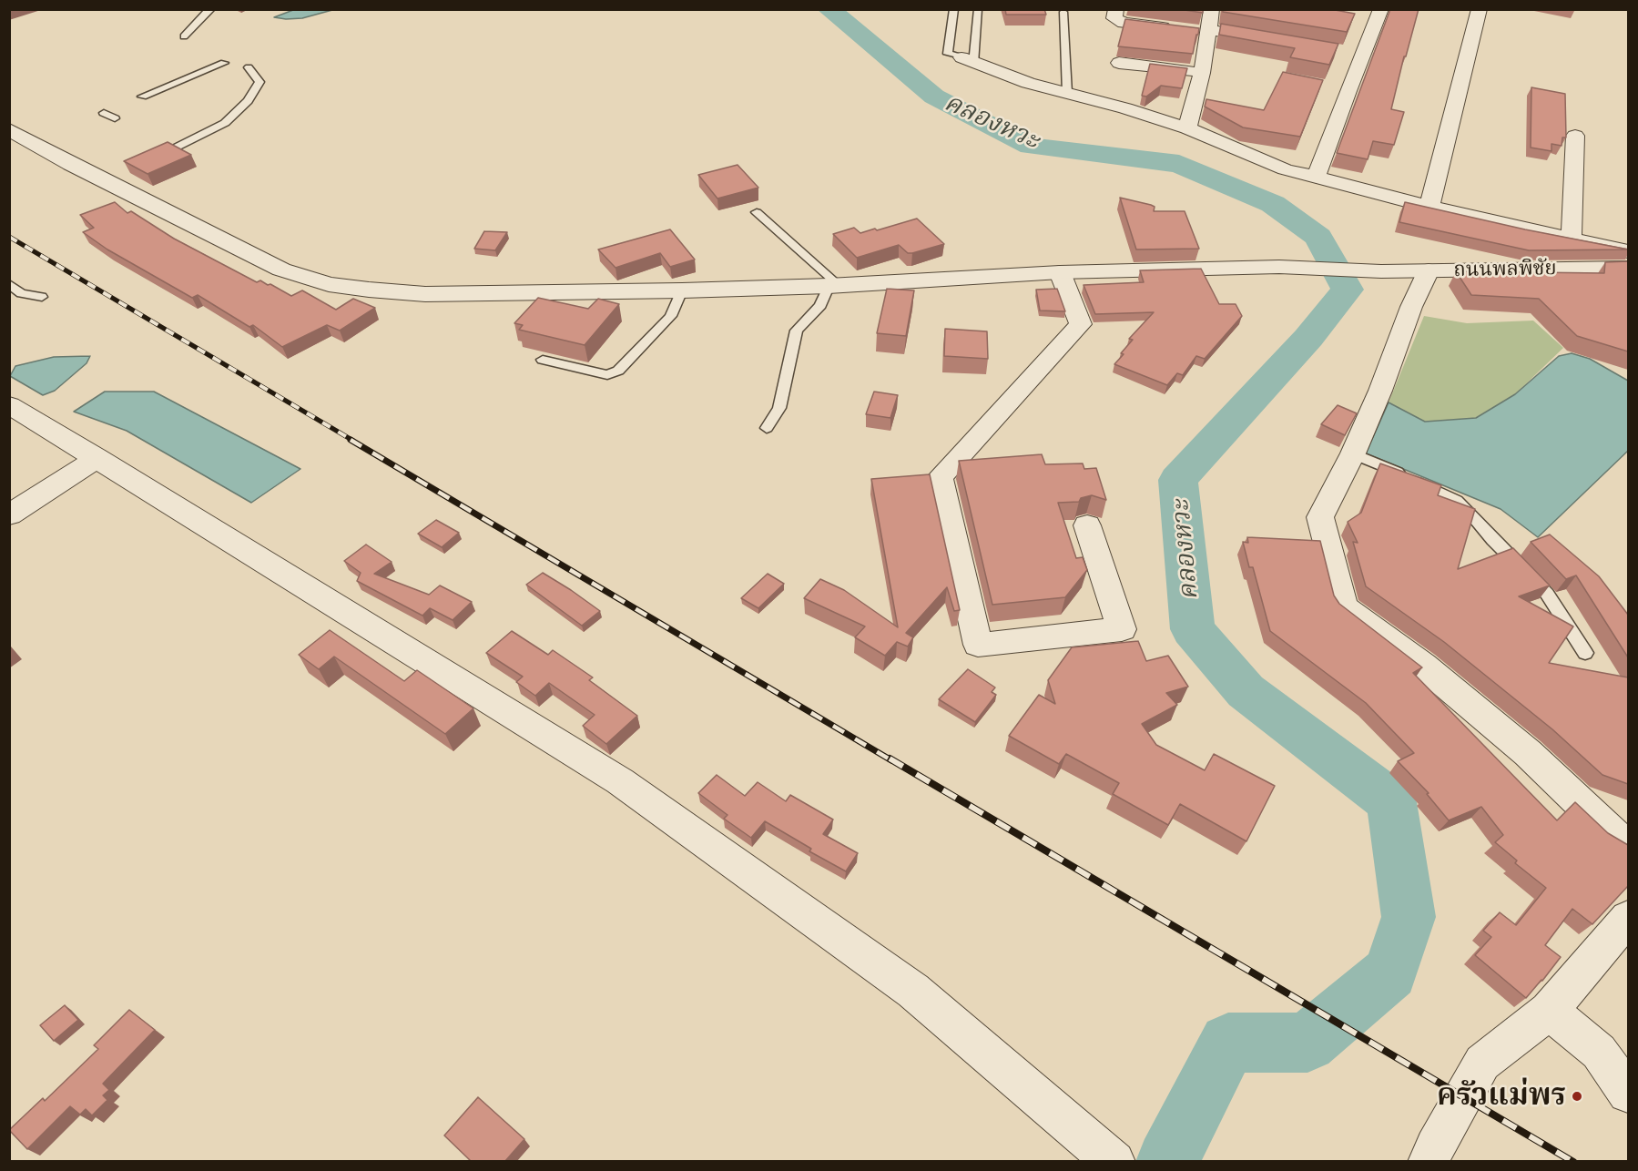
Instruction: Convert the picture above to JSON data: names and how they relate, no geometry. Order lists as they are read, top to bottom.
{
  "streets": {
    "street": ["ถนนพลพิชัย"]
  },
  "water": ["คลองหวะ"],
  "places": ["ครัวแม่พร"]
}
